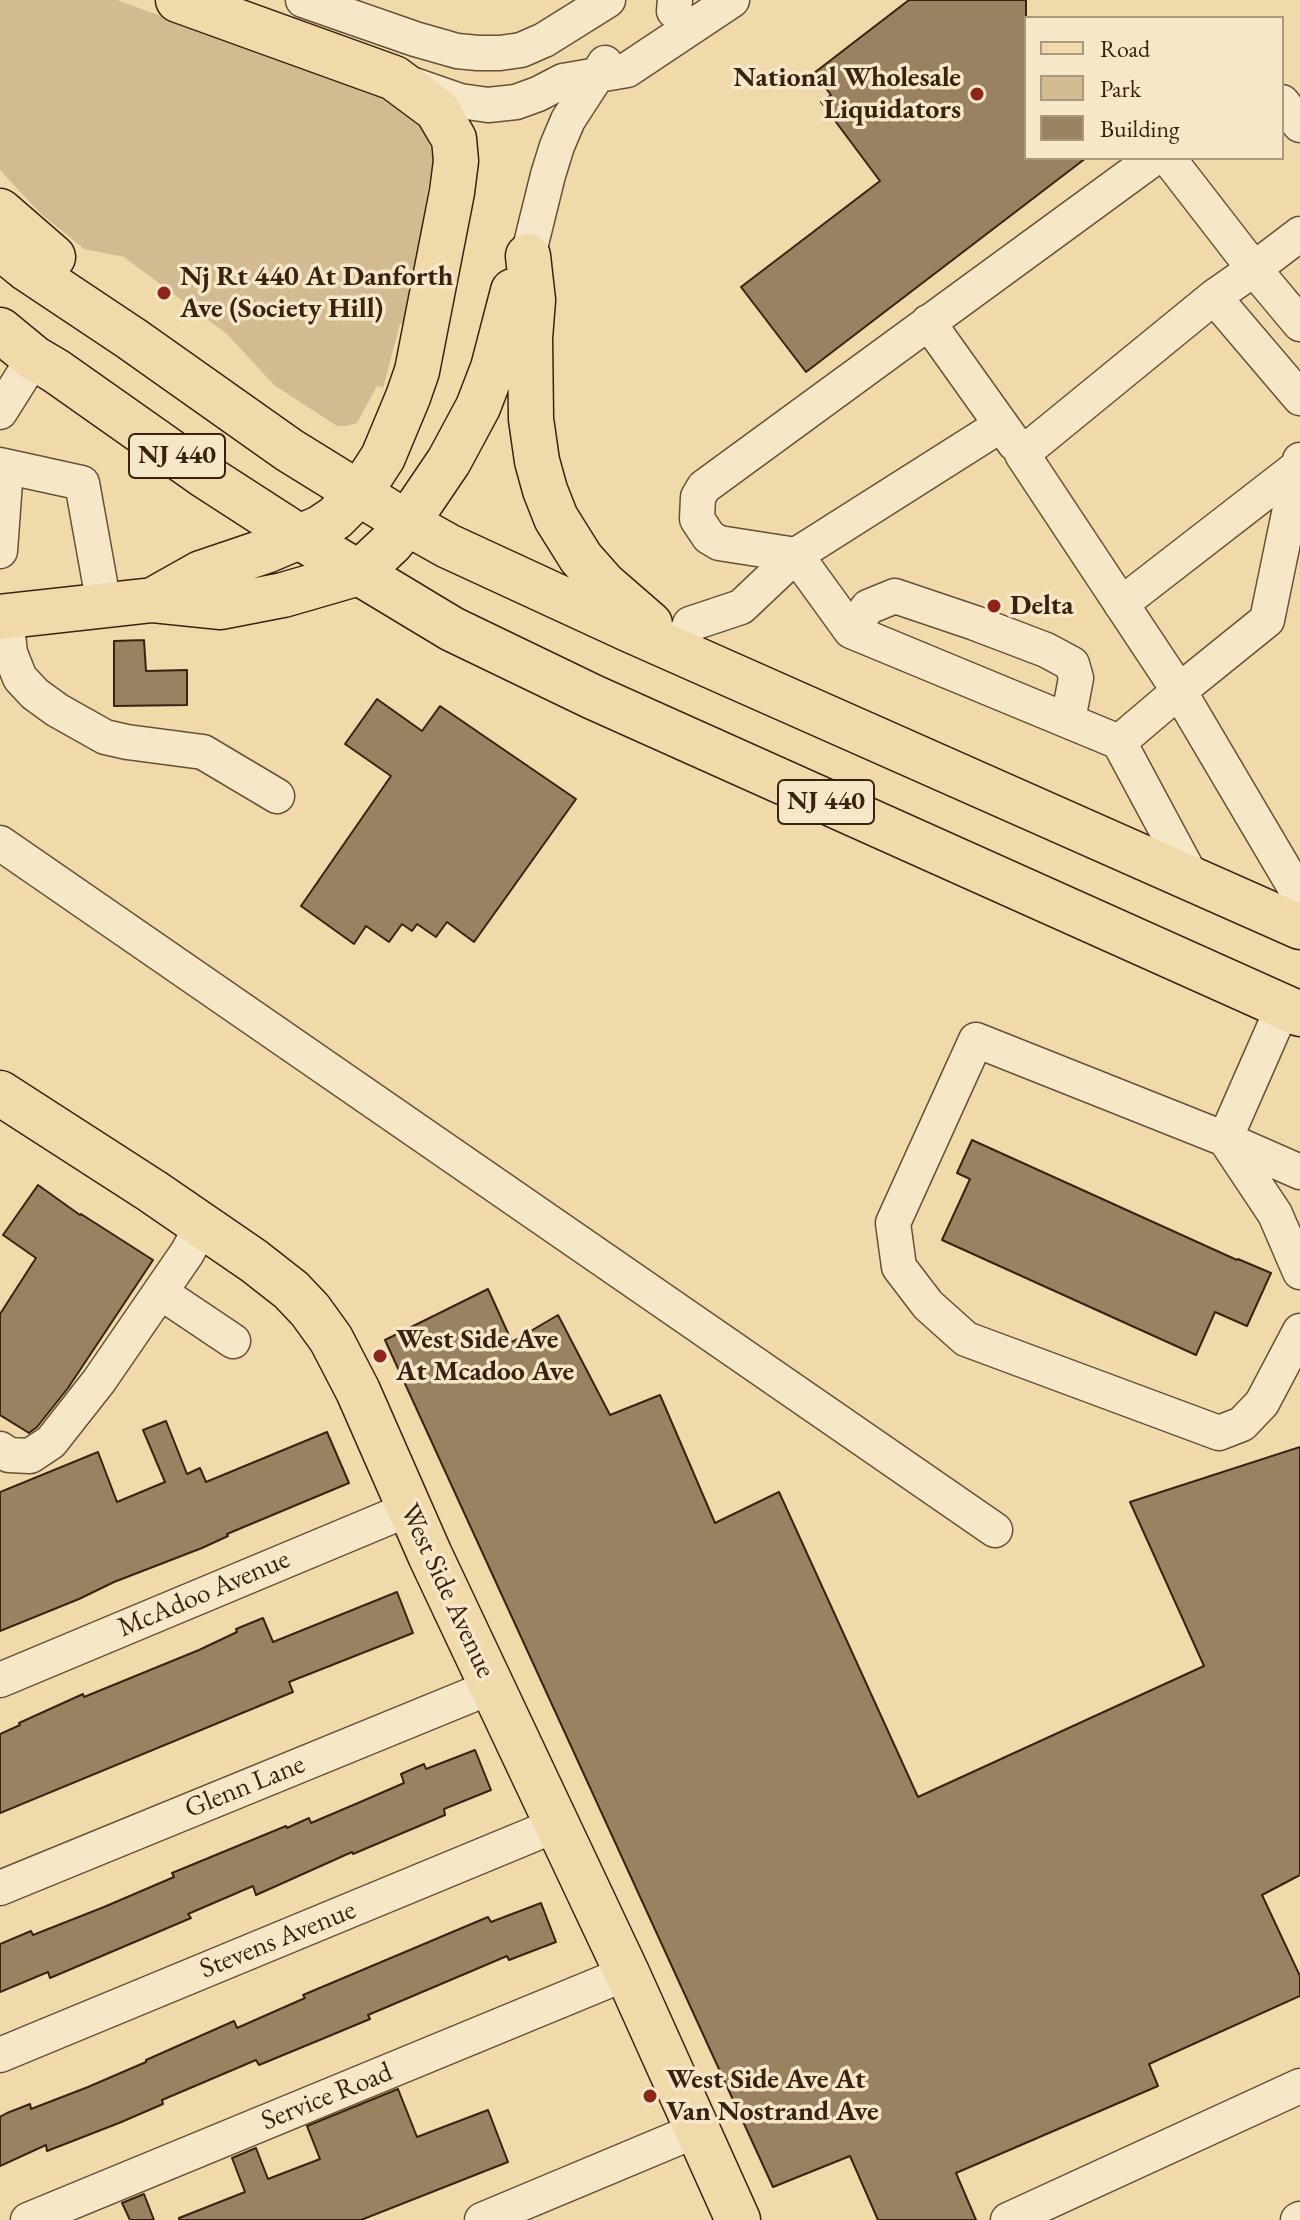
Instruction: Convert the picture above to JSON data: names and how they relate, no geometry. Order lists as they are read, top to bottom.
{
  "streets": {
    "main road": ["NJ 440", "West Side Avenue"],
    "street": [
      "McAdoo Avenue",
      "Glenn Lane",
      "Stevens Avenue",
      "Service Road"
    ]
  },
  "crossings": [
    ["West Side Avenue", "McAdoo Avenue"],
    ["West Side Avenue", "Glenn Lane"],
    ["West Side Avenue", "Stevens Avenue"],
    ["West Side Avenue", "Service Road"]
  ],
  "places": [
    "National Wholesale Liquidators",
    "Nj Rt 440 At Danforth Ave (Society Hill)",
    "Delta",
    "West Side Ave At Mcadoo Ave",
    "West Side Ave At Van Nostrand Ave"
  ],
  "legend": ["Road", "Park", "Building"]
}
